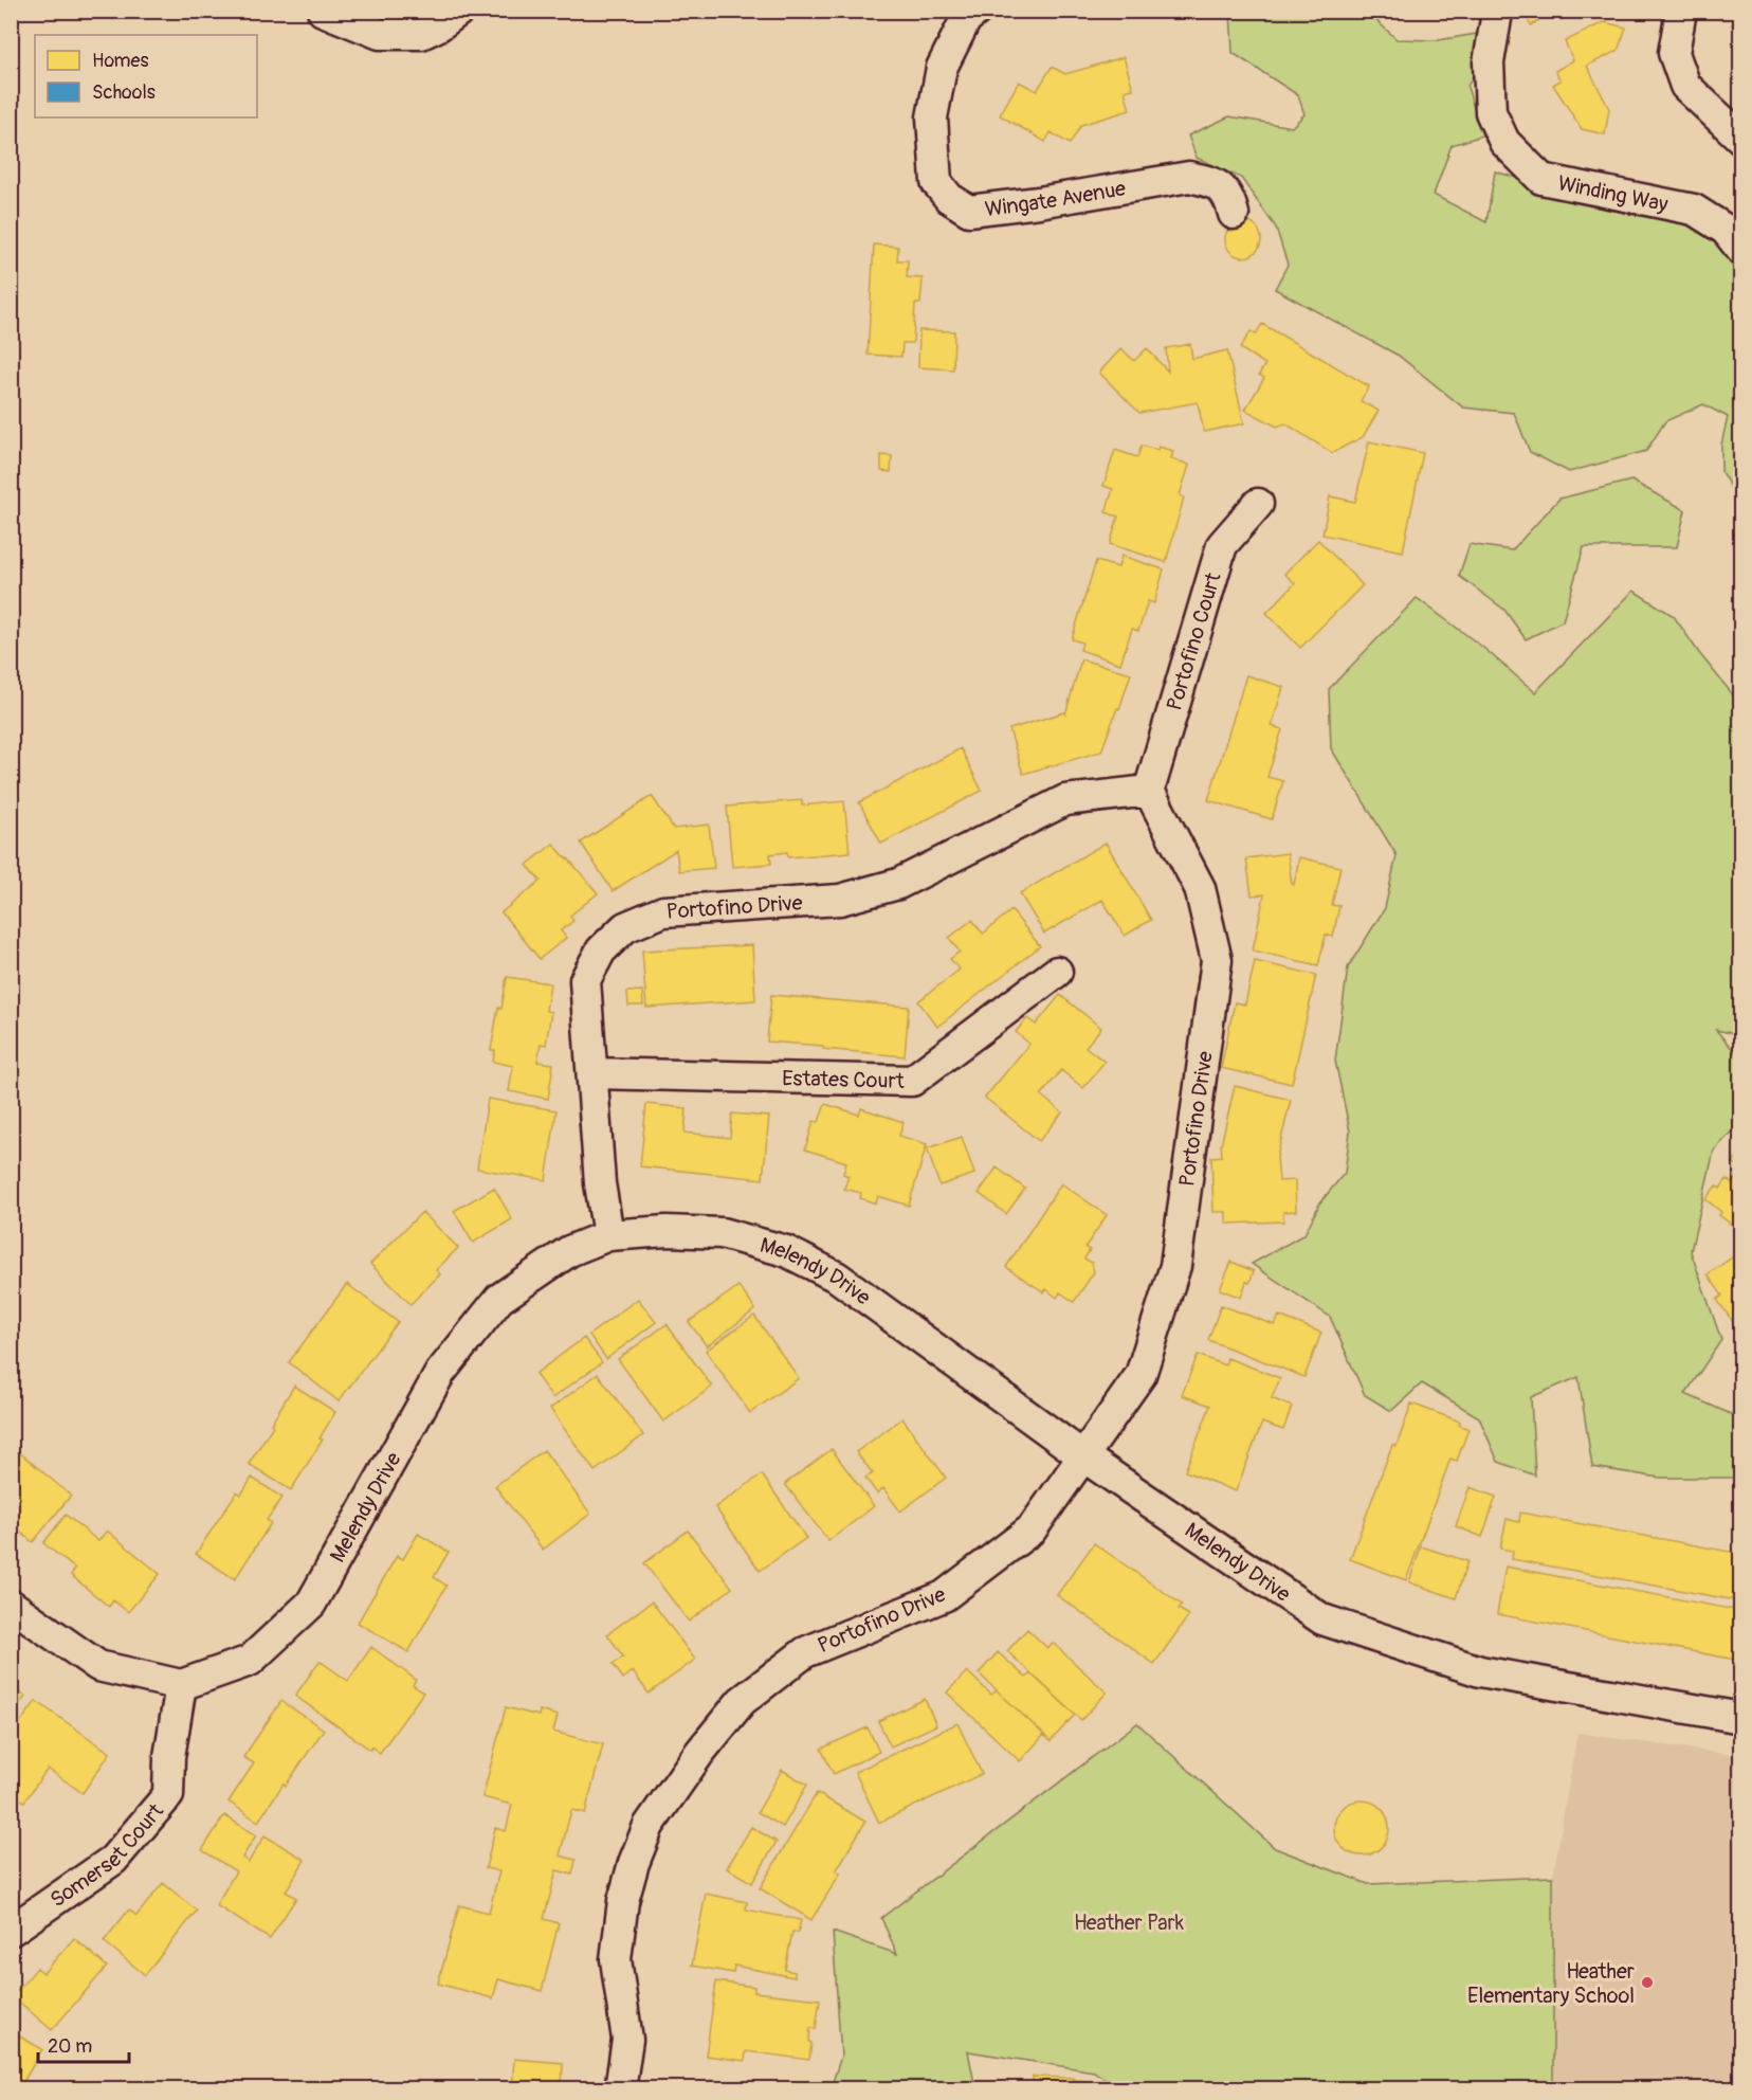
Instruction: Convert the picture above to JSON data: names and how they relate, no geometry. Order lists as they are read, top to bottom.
{
  "streets": {
    "street": [
      "Winding Way",
      "Wingate Avenue",
      "Portofino Court",
      "Portofino Drive",
      "Estates Court",
      "Melendy Drive",
      "Somerset Court"
    ]
  },
  "crossings": [
    ["Portofino Court", "Portofino Drive"],
    ["Portofino Drive", "Estates Court"],
    ["Portofino Drive", "Melendy Drive"],
    ["Melendy Drive", "Somerset Court"]
  ],
  "parks": ["Heather Park"],
  "places": ["Heather Elementary School"],
  "legend": ["Homes", "Schools"],
  "scale_bar": "20 m"
}
